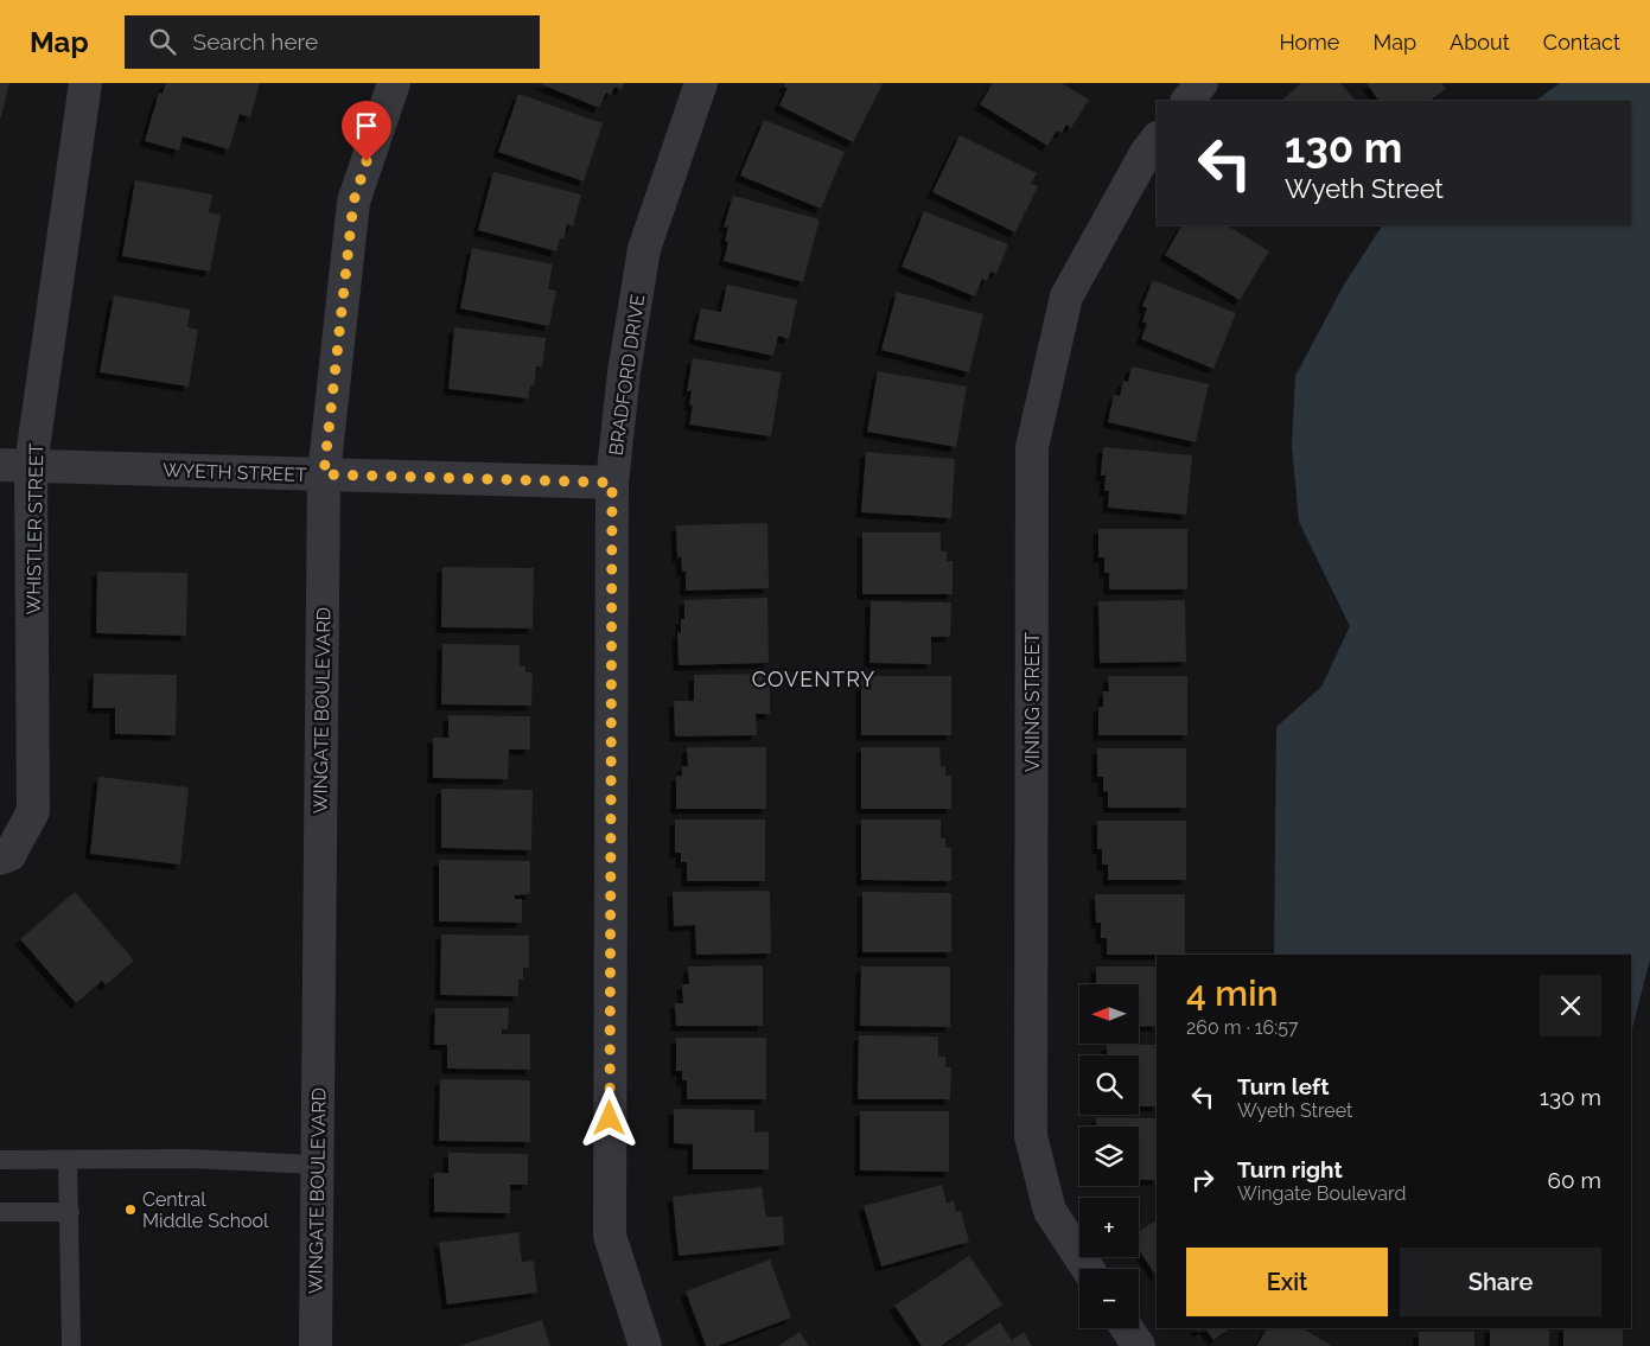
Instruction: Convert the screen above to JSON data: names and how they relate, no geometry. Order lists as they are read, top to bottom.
{
  "streets": {
    "street": [
      "BRADFORD DRIVE",
      "WYETH STREET",
      "WHISTLER STREET",
      "VINING STREET",
      "WINGATE BOULEVARD"
    ]
  },
  "crossings": [
    ["BRADFORD DRIVE", "WYETH STREET"],
    ["WYETH STREET", "WHISTLER STREET"],
    ["WYETH STREET", "WINGATE BOULEVARD"]
  ],
  "districts": ["COVENTRY"],
  "places": ["Central Middle School"],
  "north": "left",
  "page": {
    "header": "Map",
    "search": "Search here",
    "nav": [
      "Home",
      "Map",
      "About",
      "Contact"
    ],
    "turn": ["130 m", "Wyeth Street"],
    "heading": ["4 min", "260 m · 16:57"],
    "map_buttons": ["+", "−"],
    "list": [
      {
        "name": "Turn left",
        "note": "Wyeth Street",
        "value": "130 m"
      },
      {
        "name": "Turn right",
        "note": "Wingate Boulevard",
        "value": "60 m"
      }
    ],
    "buttons": ["Exit", "Share"]
  }
}
